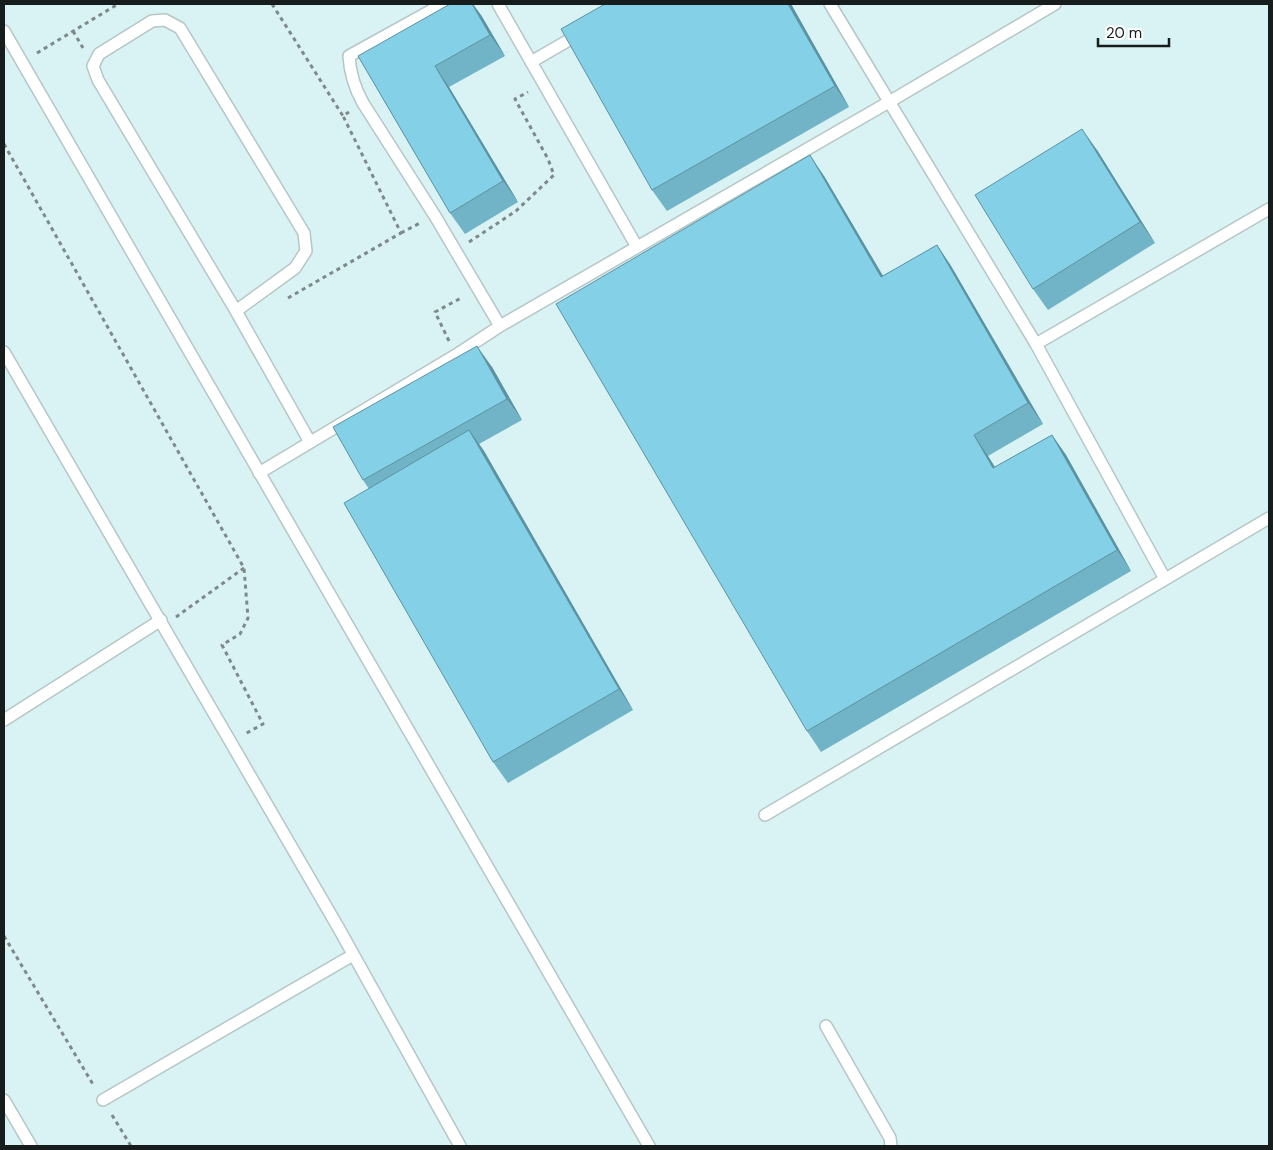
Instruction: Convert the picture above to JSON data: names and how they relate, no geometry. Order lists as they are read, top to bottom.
{
  "scale_bar": "20 m"
}
